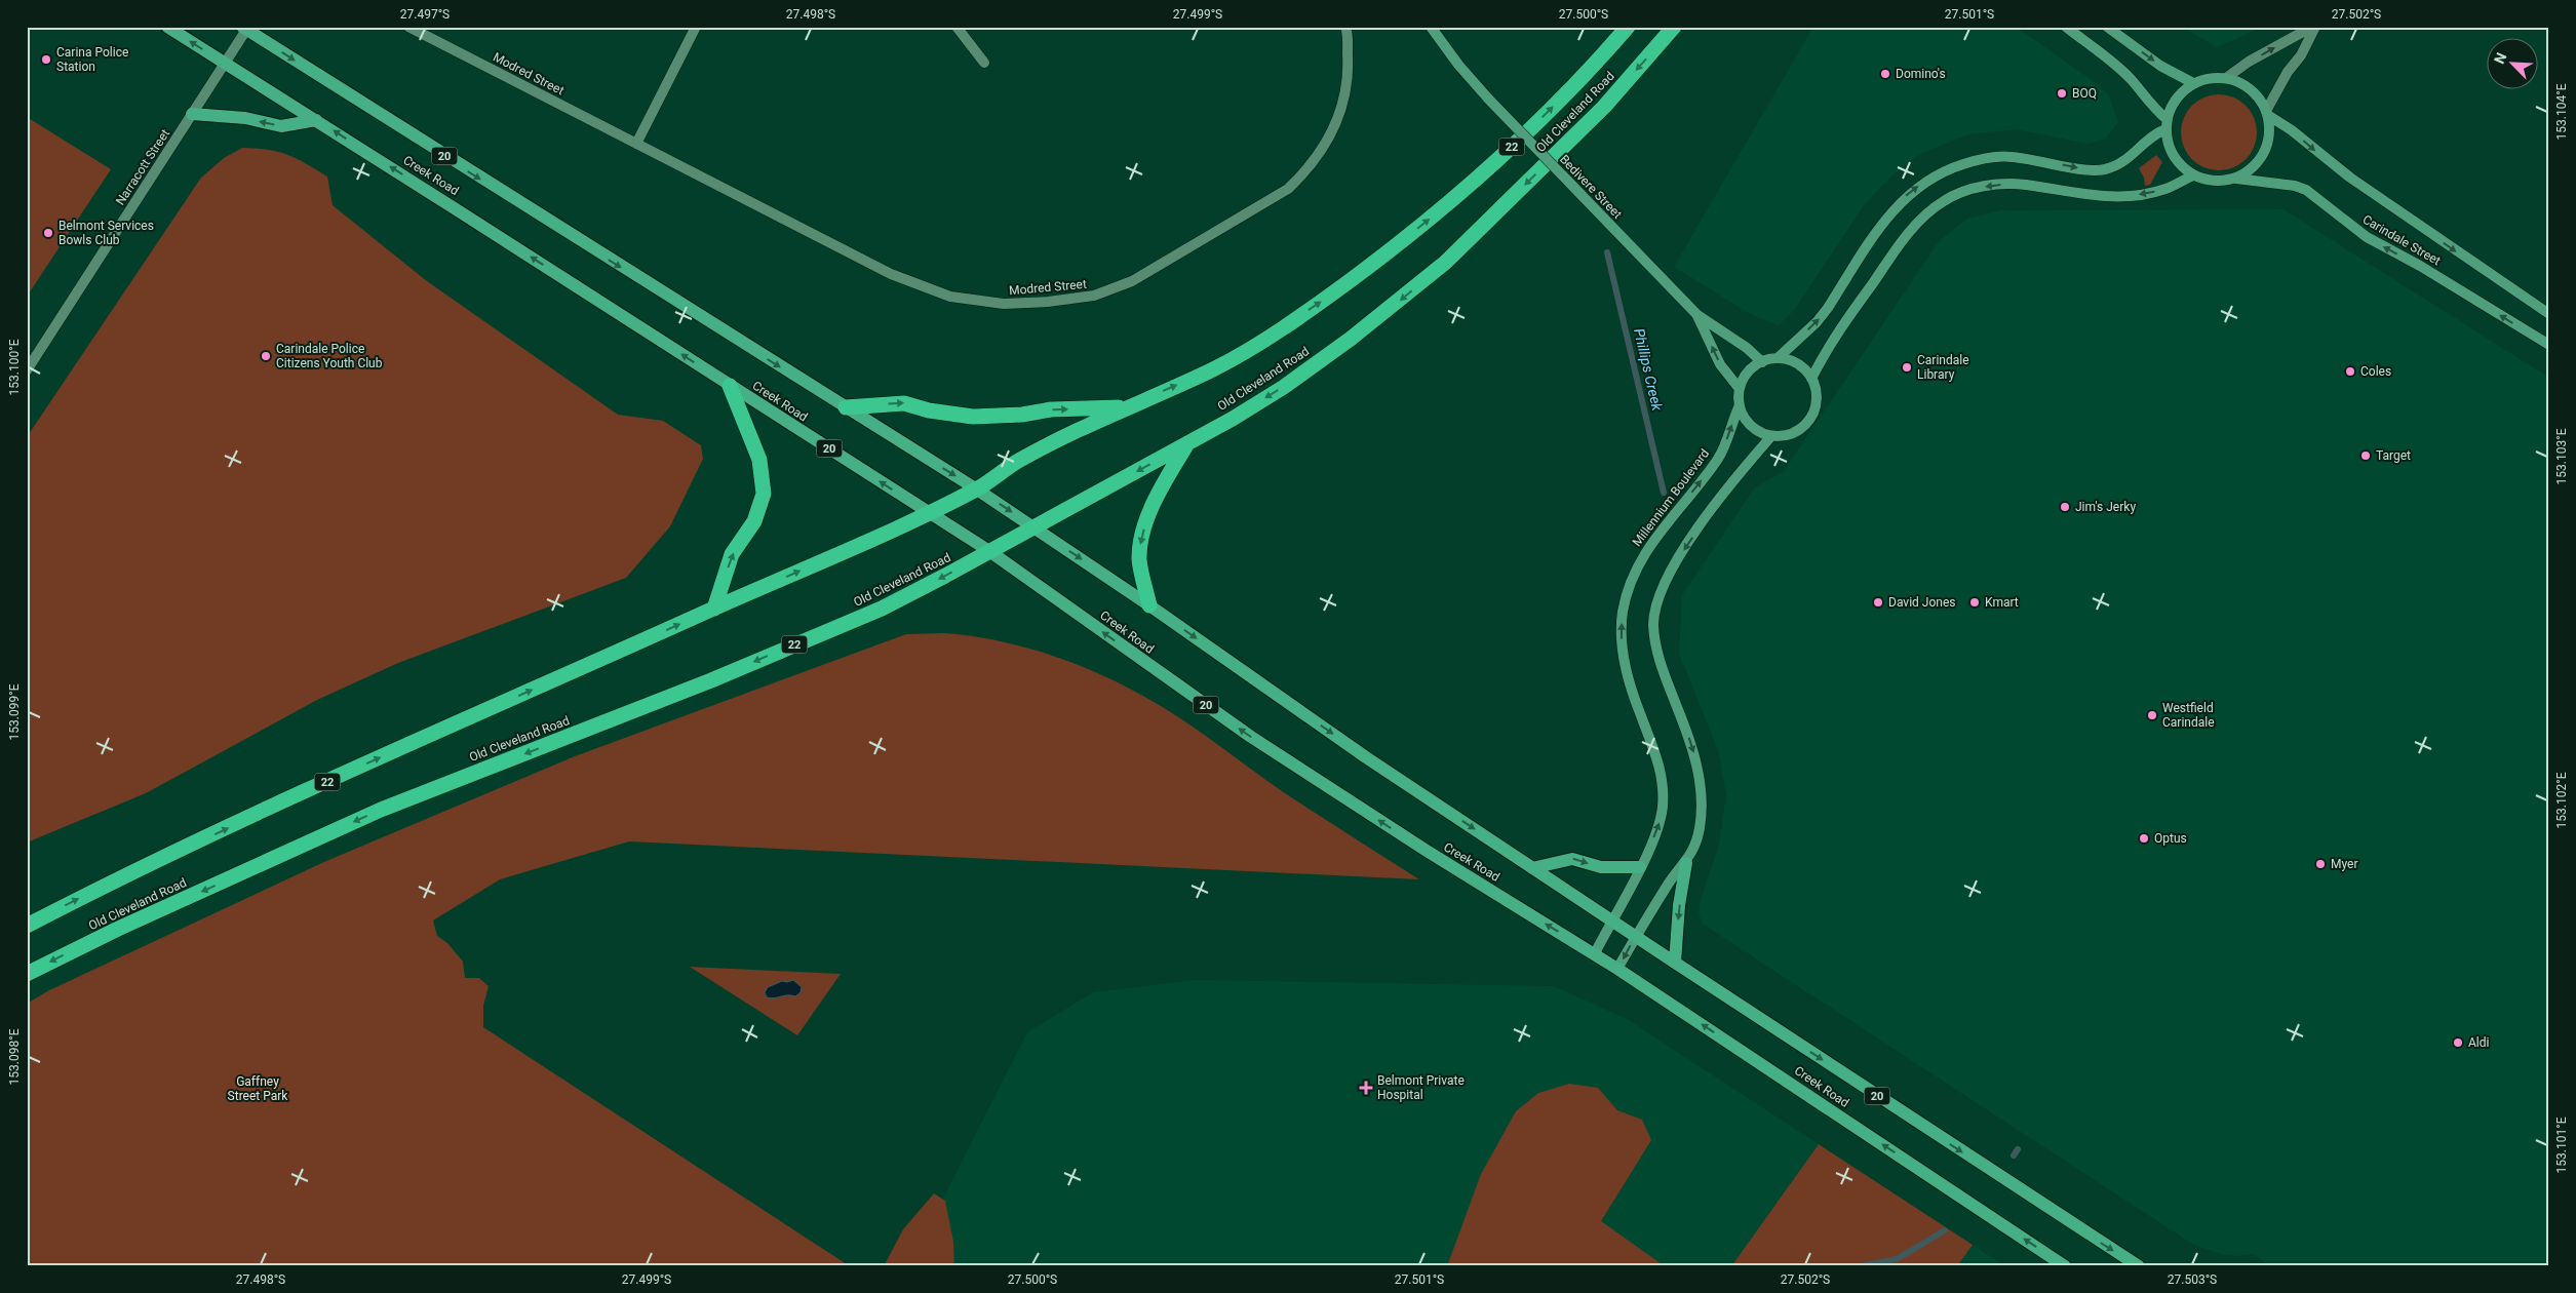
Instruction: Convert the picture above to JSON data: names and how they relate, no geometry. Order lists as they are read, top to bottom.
{
  "streets": {
    "highway": ["Old Cleveland Road", "22"],
    "main road": ["20", "Creek Road"],
    "street": [
      "Modred Street",
      "Narracott Street",
      "Bedivere Street",
      "Carindale Street",
      "Millennium Boulevard"
    ]
  },
  "crossings": [
    ["Old Cleveland Road", "Creek Road"],
    ["Narracott Street", "Creek Road"],
    ["Creek Road", "Millennium Boulevard"],
    ["Bedivere Street", "Millennium Boulevard"]
  ],
  "water": ["Phillips Creek"],
  "parks": ["Gaffney Street Park"],
  "places": {
    "other": [
      "Carina Police Station",
      "Domino's",
      "BOQ",
      "Belmont Services Bowls Club",
      "Carindale Police Citizens Youth Club",
      "Carindale Library",
      "Coles",
      "Target",
      "Jim's Jerky",
      "David Jones",
      "Kmart",
      "Westfield Carindale",
      "Optus",
      "Myer",
      "Aldi"
    ],
    "health": ["Belmont Private Hospital"]
  },
  "north": "top left",
  "coordinates": [
    "27.497°S",
    "27.498°S",
    "27.499°S",
    "27.500°S",
    "27.501°S",
    "27.502°S",
    "153.104°E",
    "153.100°E",
    "153.103°E",
    "153.099°E",
    "153.102°E",
    "153.098°E",
    "153.101°E",
    "27.503°S"
  ]
}
